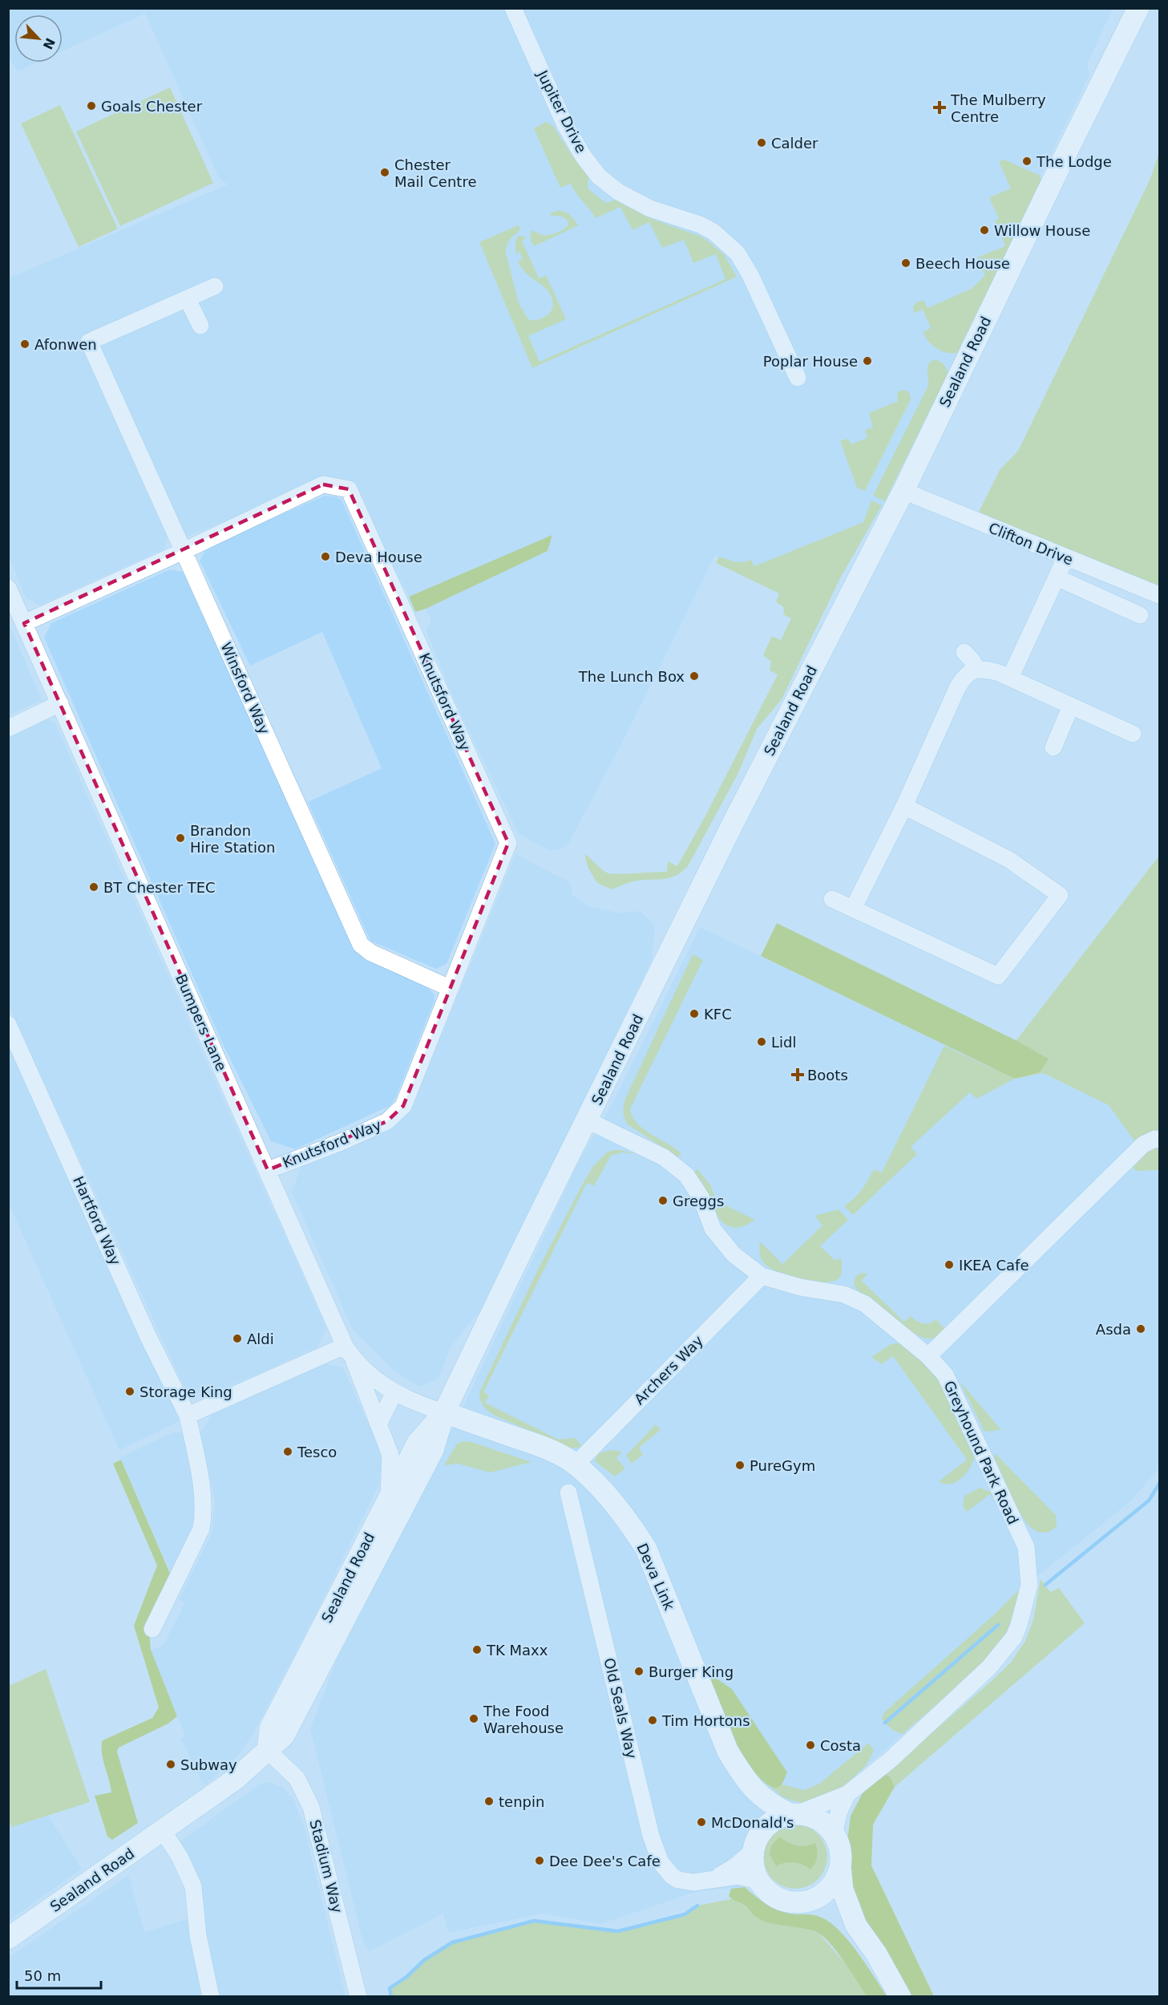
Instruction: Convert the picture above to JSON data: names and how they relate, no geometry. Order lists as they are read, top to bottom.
{
  "streets": {
    "main road": ["Sealand Road", "Deva Link"],
    "street": [
      "Jupiter Drive",
      "Clifton Drive",
      "Winsford Way",
      "Knutsford Way",
      "Bumpers Lane",
      "Hartford Way",
      "Archers Way",
      "Greyhound Park Road",
      "Old Seals Way",
      "Stadium Way"
    ]
  },
  "crossings": [
    ["Sealand Road", "Clifton Drive"],
    ["Sealand Road", "Bumpers Lane"],
    ["Sealand Road", "Greyhound Park Road"],
    ["Sealand Road", "Deva Link"],
    ["Sealand Road", "Stadium Way"],
    ["Winsford Way", "Knutsford Way"],
    ["Knutsford Way", "Bumpers Lane"],
    ["Bumpers Lane", "Deva Link"],
    ["Archers Way", "Greyhound Park Road"],
    ["Archers Way", "Deva Link"],
    ["Greyhound Park Road", "Deva Link"],
    ["Greyhound Park Road", "Old Seals Way"],
    ["Deva Link", "Old Seals Way"]
  ],
  "places": {
    "other": [
      "Goals Chester",
      "Calder",
      "The Lodge",
      "Chester Mail Centre",
      "Willow House",
      "Beech House",
      "Afonwen",
      "Poplar House",
      "Deva House",
      "The Lunch Box",
      "Brandon Hire Station",
      "BT Chester TEC",
      "KFC",
      "Lidl",
      "Greggs",
      "IKEA Cafe",
      "Asda",
      "Aldi",
      "Storage King",
      "Tesco",
      "PureGym",
      "TK Maxx",
      "Burger King",
      "The Food Warehouse",
      "Tim Hortons",
      "Costa",
      "Subway",
      "tenpin",
      "McDonald's",
      "Dee Dee's Cafe"
    ],
    "health": ["The Mulberry Centre", "Boots"]
  },
  "scale_bar": "50 m",
  "north": "bottom right"
}
